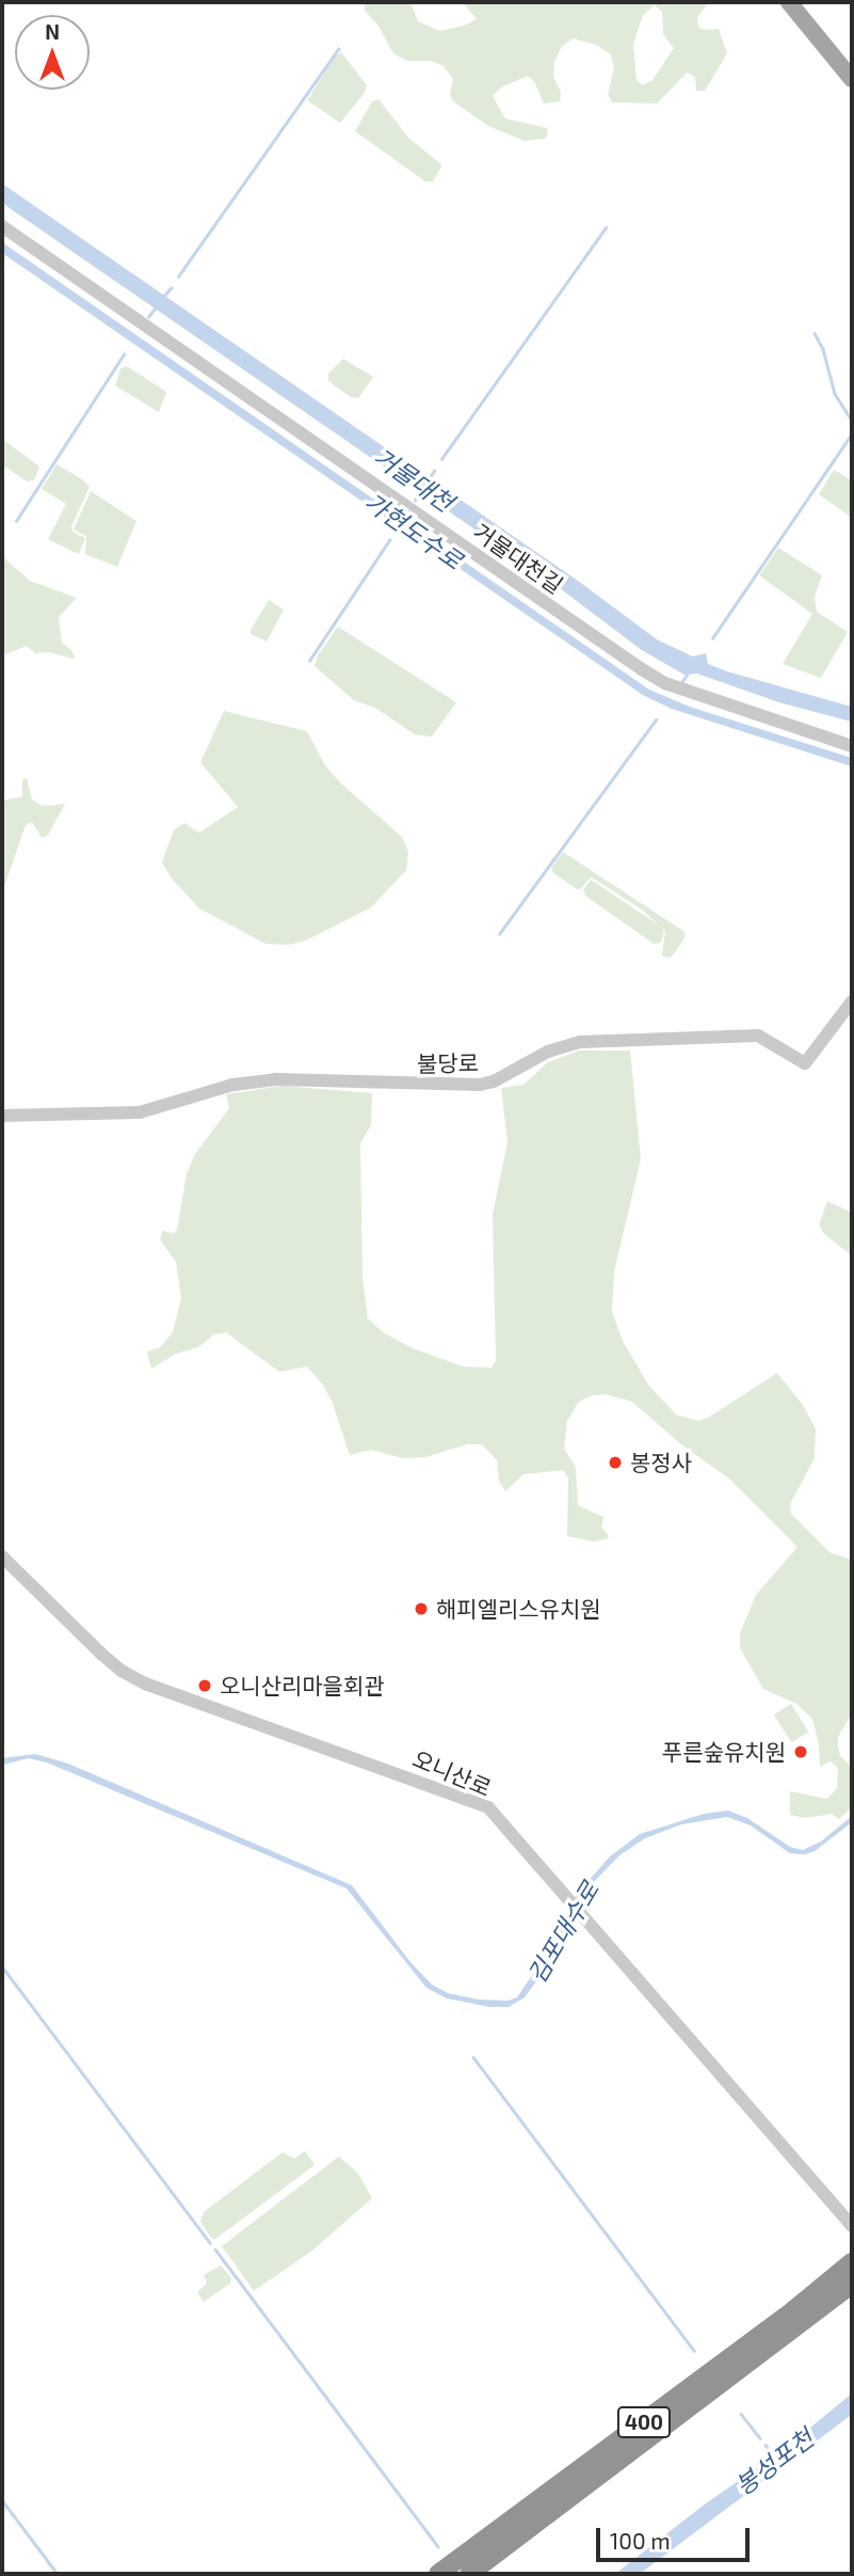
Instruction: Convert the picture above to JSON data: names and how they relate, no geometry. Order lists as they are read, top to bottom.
{
  "streets": {
    "highway": ["400"],
    "street": ["거물대천길", "불당로", "오니산로"]
  },
  "water": [
    "거물대천",
    "가현도수로",
    "김포대수로",
    "봉성포천"
  ],
  "places": [
    "봉정사",
    "해피엘리스유치원",
    "오니산리마을회관",
    "푸른숲유치원"
  ],
  "scale_bar": "100 m",
  "north": "top"
}
